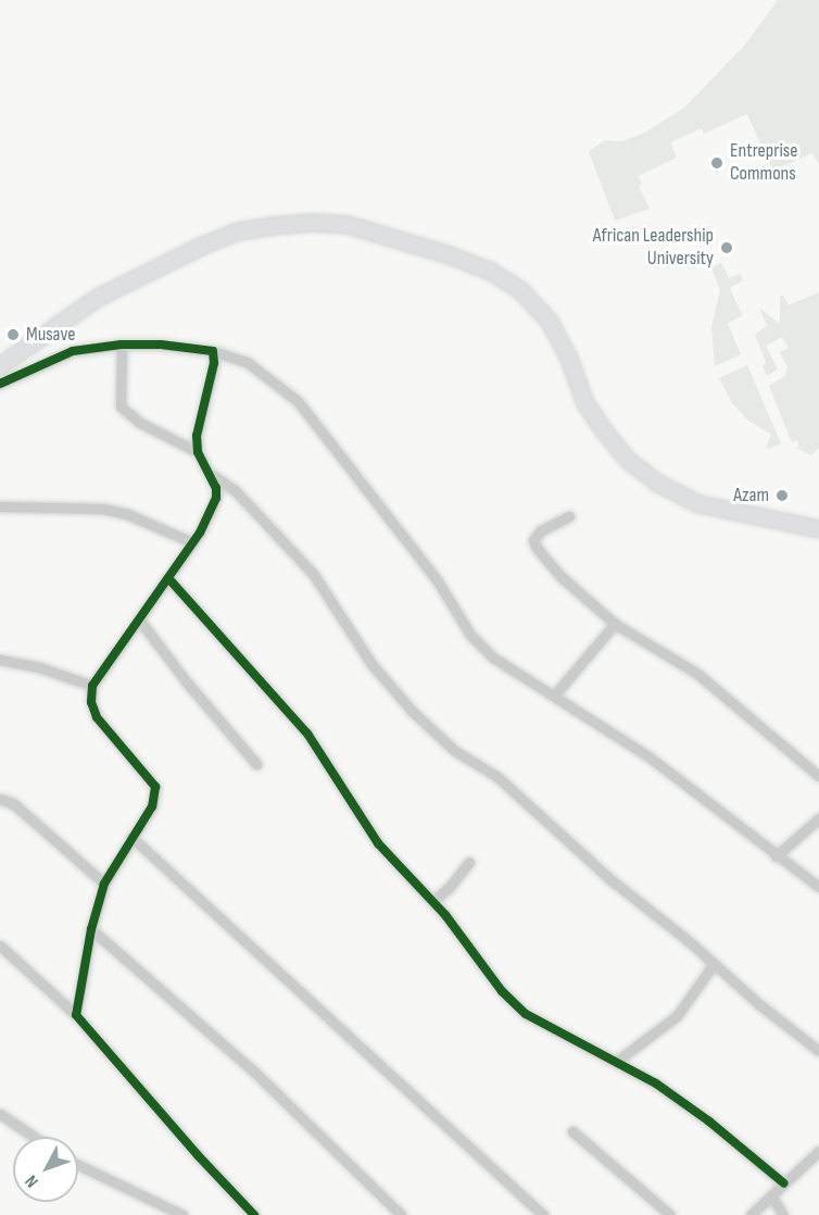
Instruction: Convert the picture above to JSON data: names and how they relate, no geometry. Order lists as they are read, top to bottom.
{
  "places": [
    "Entreprise Commons",
    "African Leadership University",
    "Musave",
    "Azam"
  ],
  "north": "bottom left"
}
